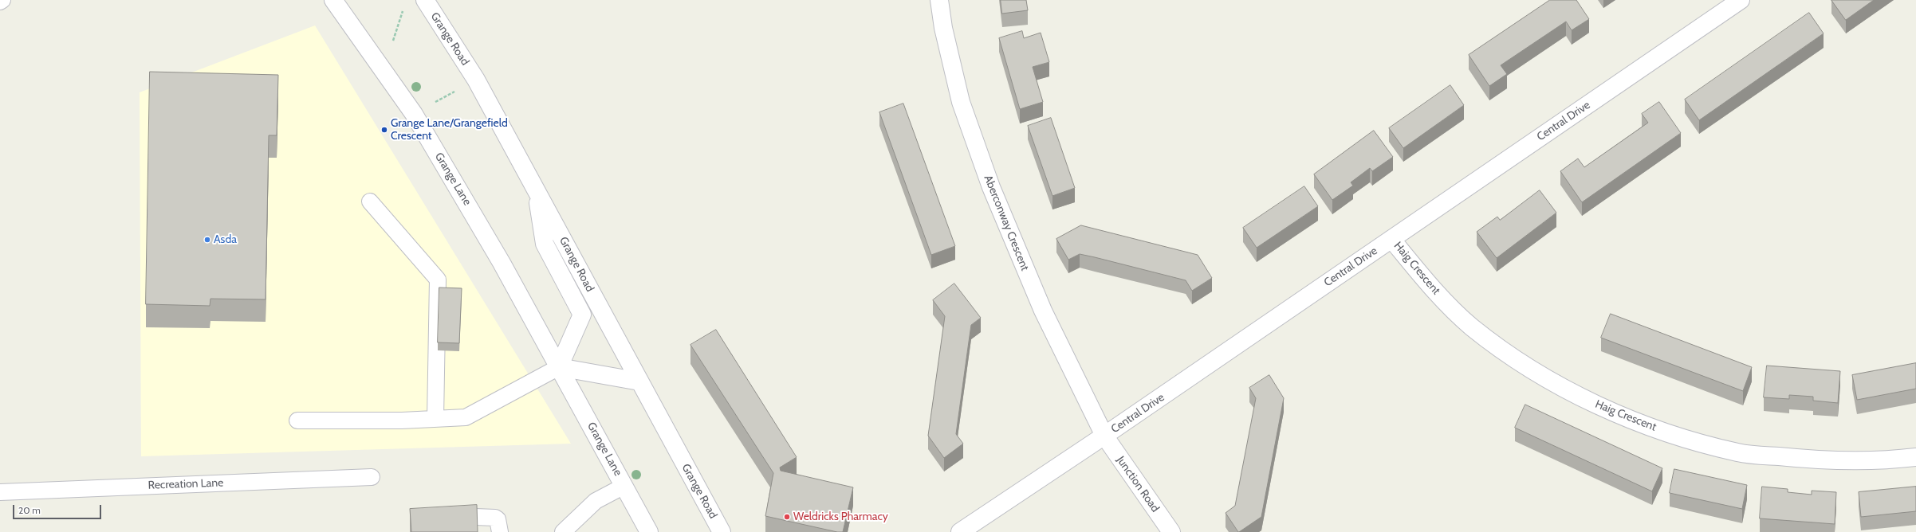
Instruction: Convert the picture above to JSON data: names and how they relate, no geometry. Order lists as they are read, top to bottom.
{
  "streets": {
    "street": [
      "Grange Road",
      "Central Drive",
      "Grange Lane",
      "Aberconway Crescent",
      "Haig Crescent",
      "Junction Road"
    ],
    "lane": ["Recreation Lane"]
  },
  "crossings": [
    ["Central Drive", "Aberconway Crescent"],
    ["Central Drive", "Haig Crescent"],
    ["Central Drive", "Junction Road"],
    ["Aberconway Crescent", "Junction Road"]
  ],
  "places": ["Grange Lane/Grangefield Crescent", "Asda", "Weldricks Pharmacy"],
  "scale_bar": "20 m"
}
